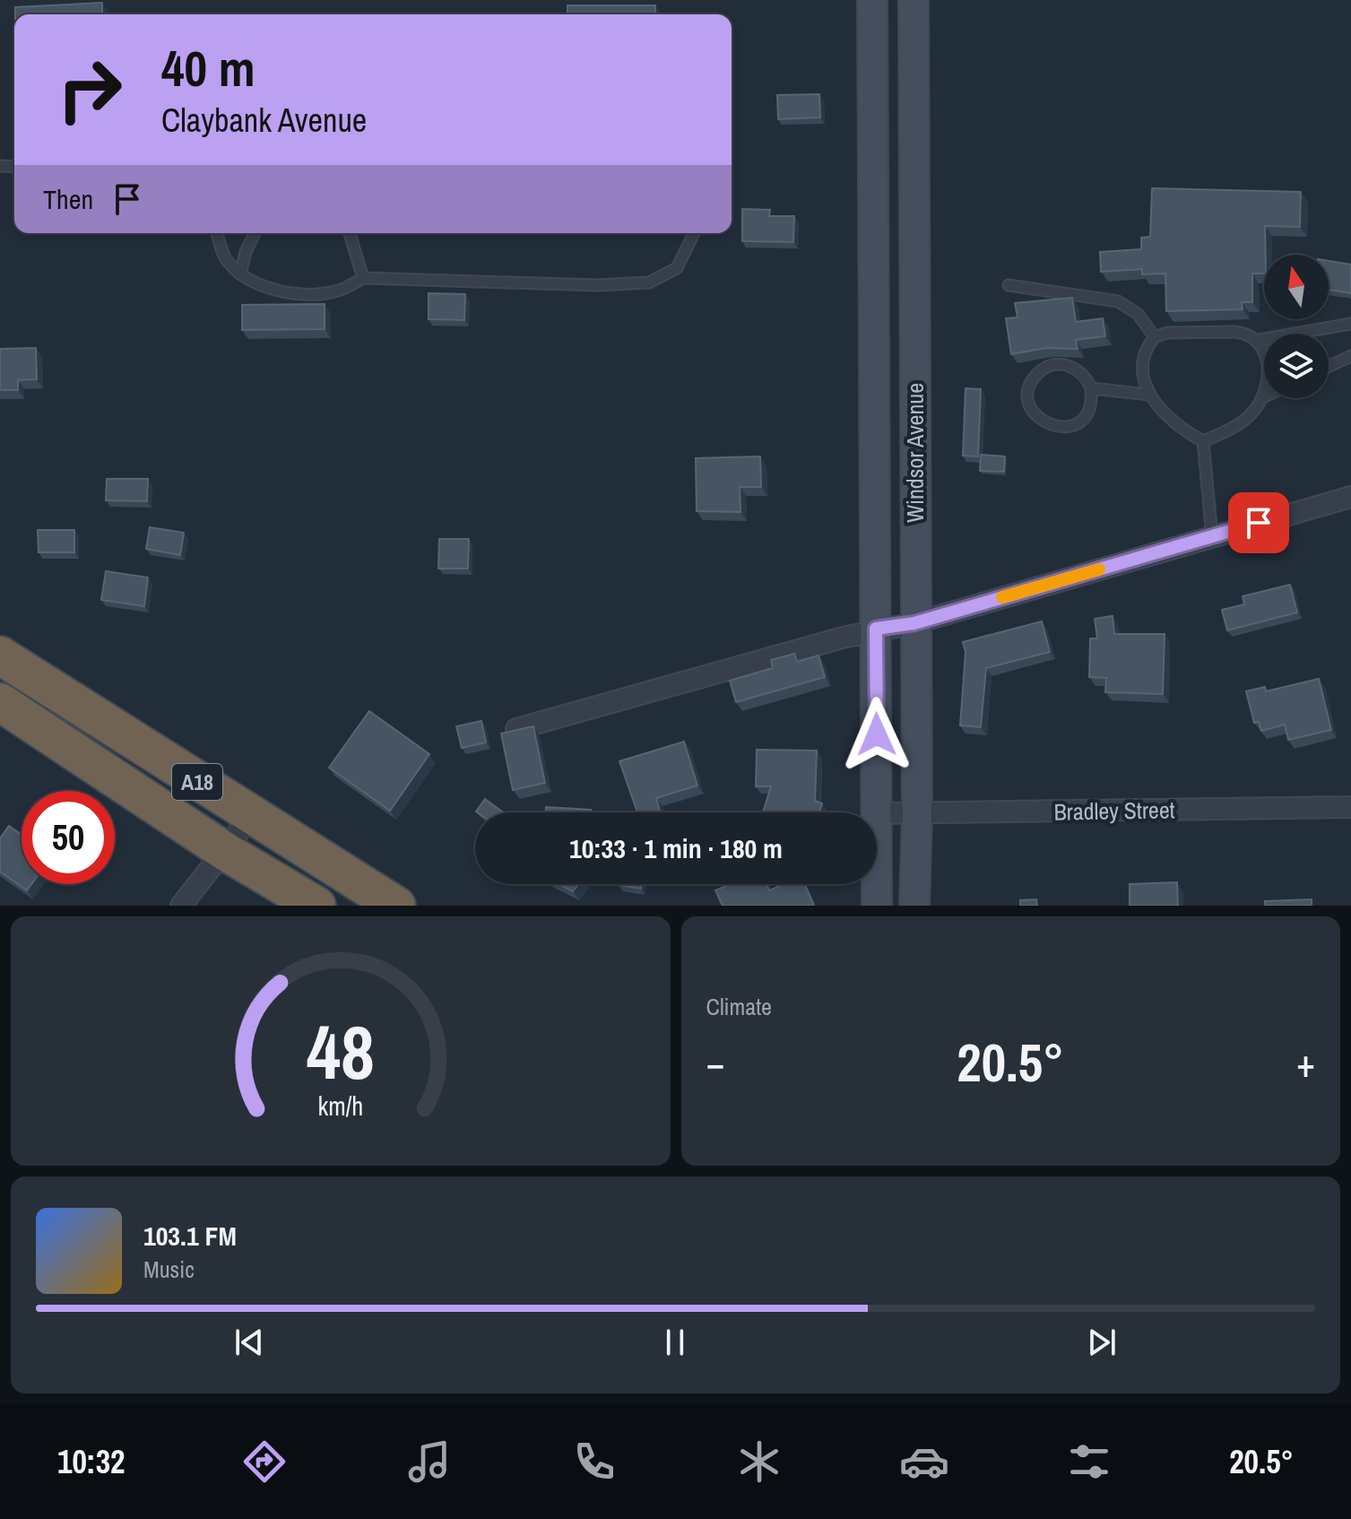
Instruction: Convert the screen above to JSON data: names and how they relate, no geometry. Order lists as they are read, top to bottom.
{
  "streets": {
    "highway": ["A18"],
    "main road": ["Windsor Avenue"],
    "street": ["Bradley Street"]
  },
  "crossings": [
    ["Windsor Avenue", "Bradley Street"]
  ],
  "north": "top",
  "page": {
    "turn": ["40 m", "Claybank Avenue"],
    "then": "Then",
    "limit": "50",
    "trip": "10:33 · 1 min · 180 m",
    "tile": "Climate",
    "heat": ["−", "20.5°", "+"],
    "song": ["103.1 FM", "Music"],
    "tabs": ["10:32", "20.5°"],
    "gauge": ["48", "km/h"]
  }
}
